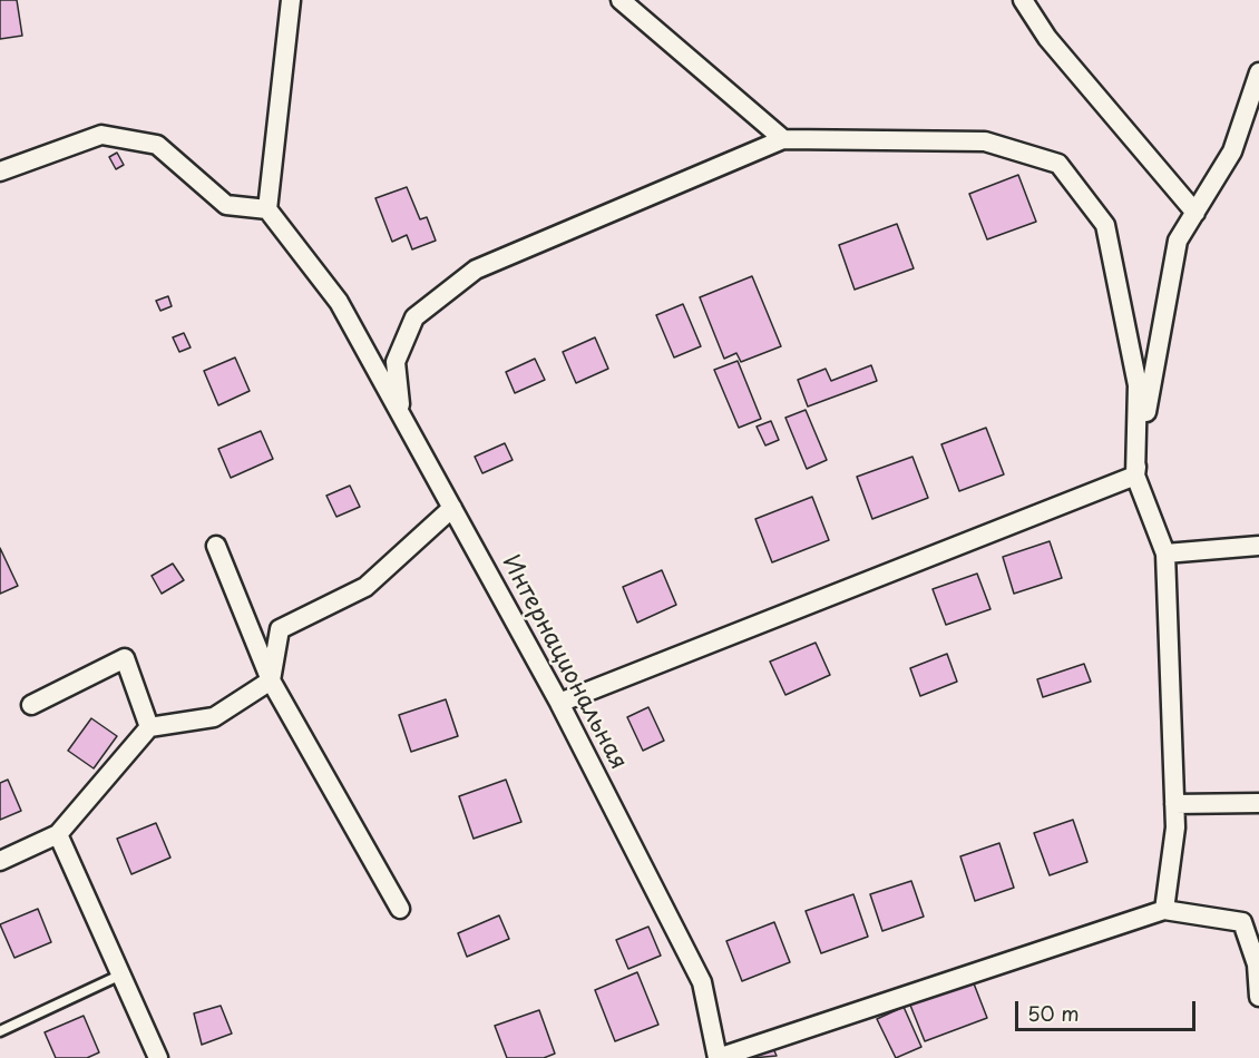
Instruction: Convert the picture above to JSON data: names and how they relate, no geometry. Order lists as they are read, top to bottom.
{
  "streets": {
    "street": ["Интернациональная"]
  },
  "scale_bar": "50 m"
}
